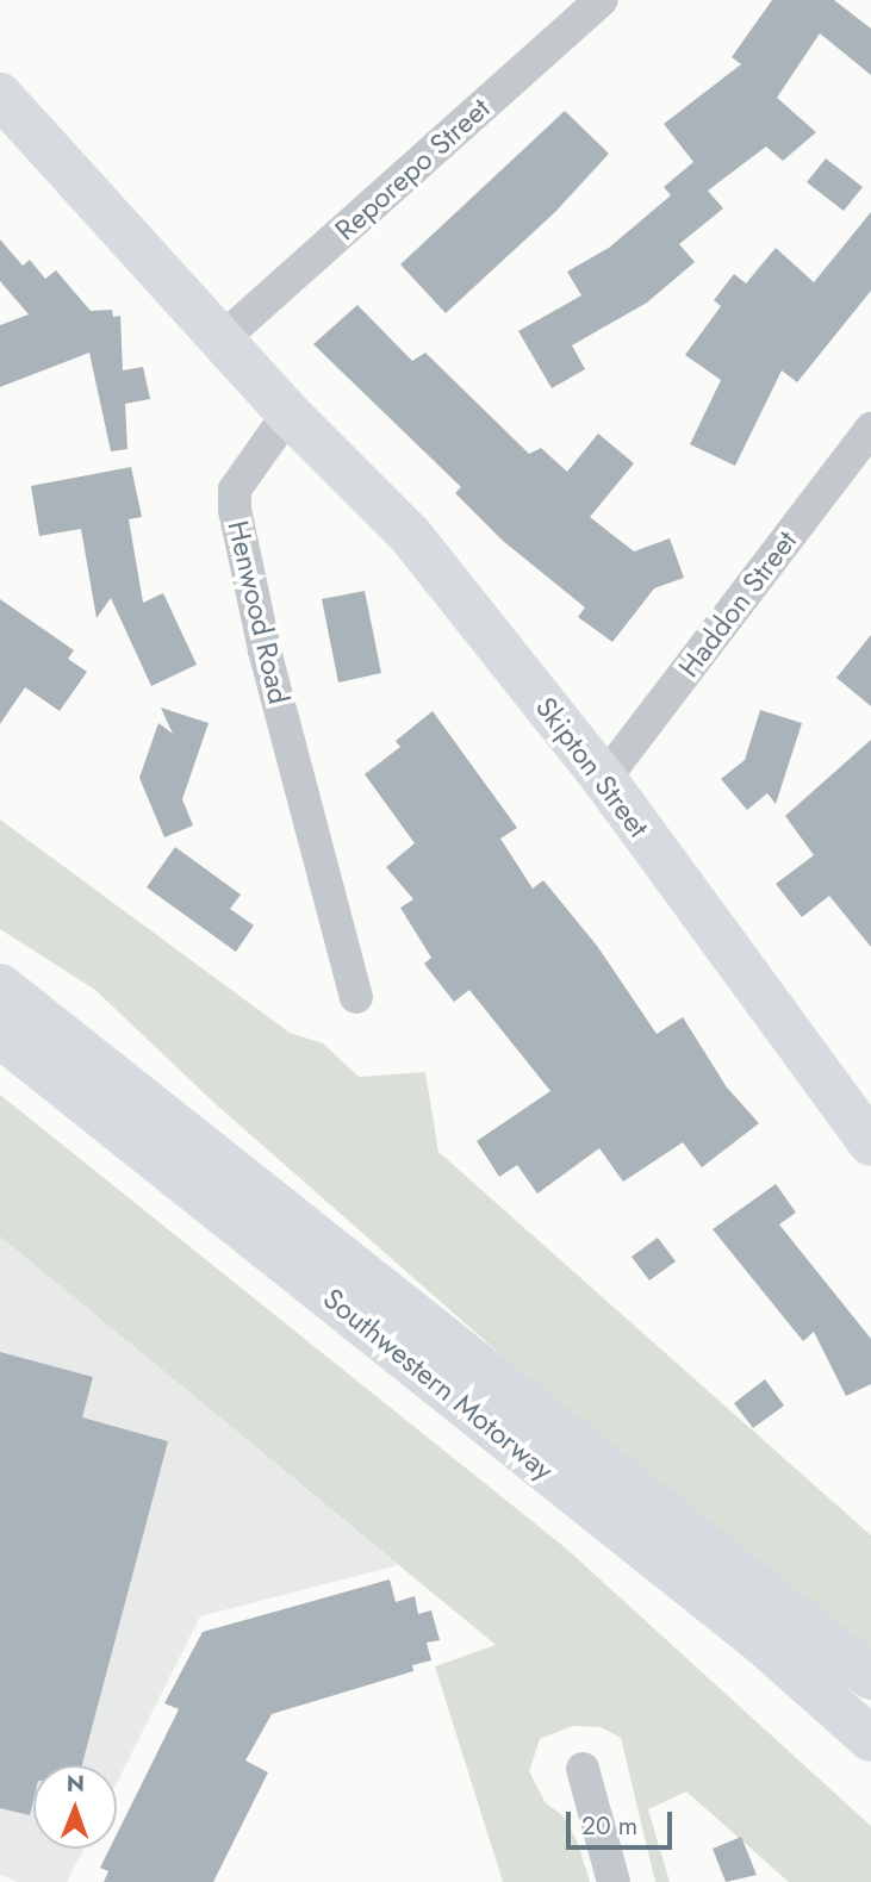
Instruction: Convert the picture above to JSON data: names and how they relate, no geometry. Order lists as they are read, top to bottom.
{
  "streets": {
    "main road": ["Skipton Street", "Southwestern Motorway"],
    "street": ["Reporepo Street", "Haddon Street", "Henwood Road"]
  },
  "crossings": [
    ["Haddon Street", "Skipton Street"],
    ["Henwood Road", "Skipton Street"]
  ],
  "scale_bar": "20 m",
  "north": "top"
}
